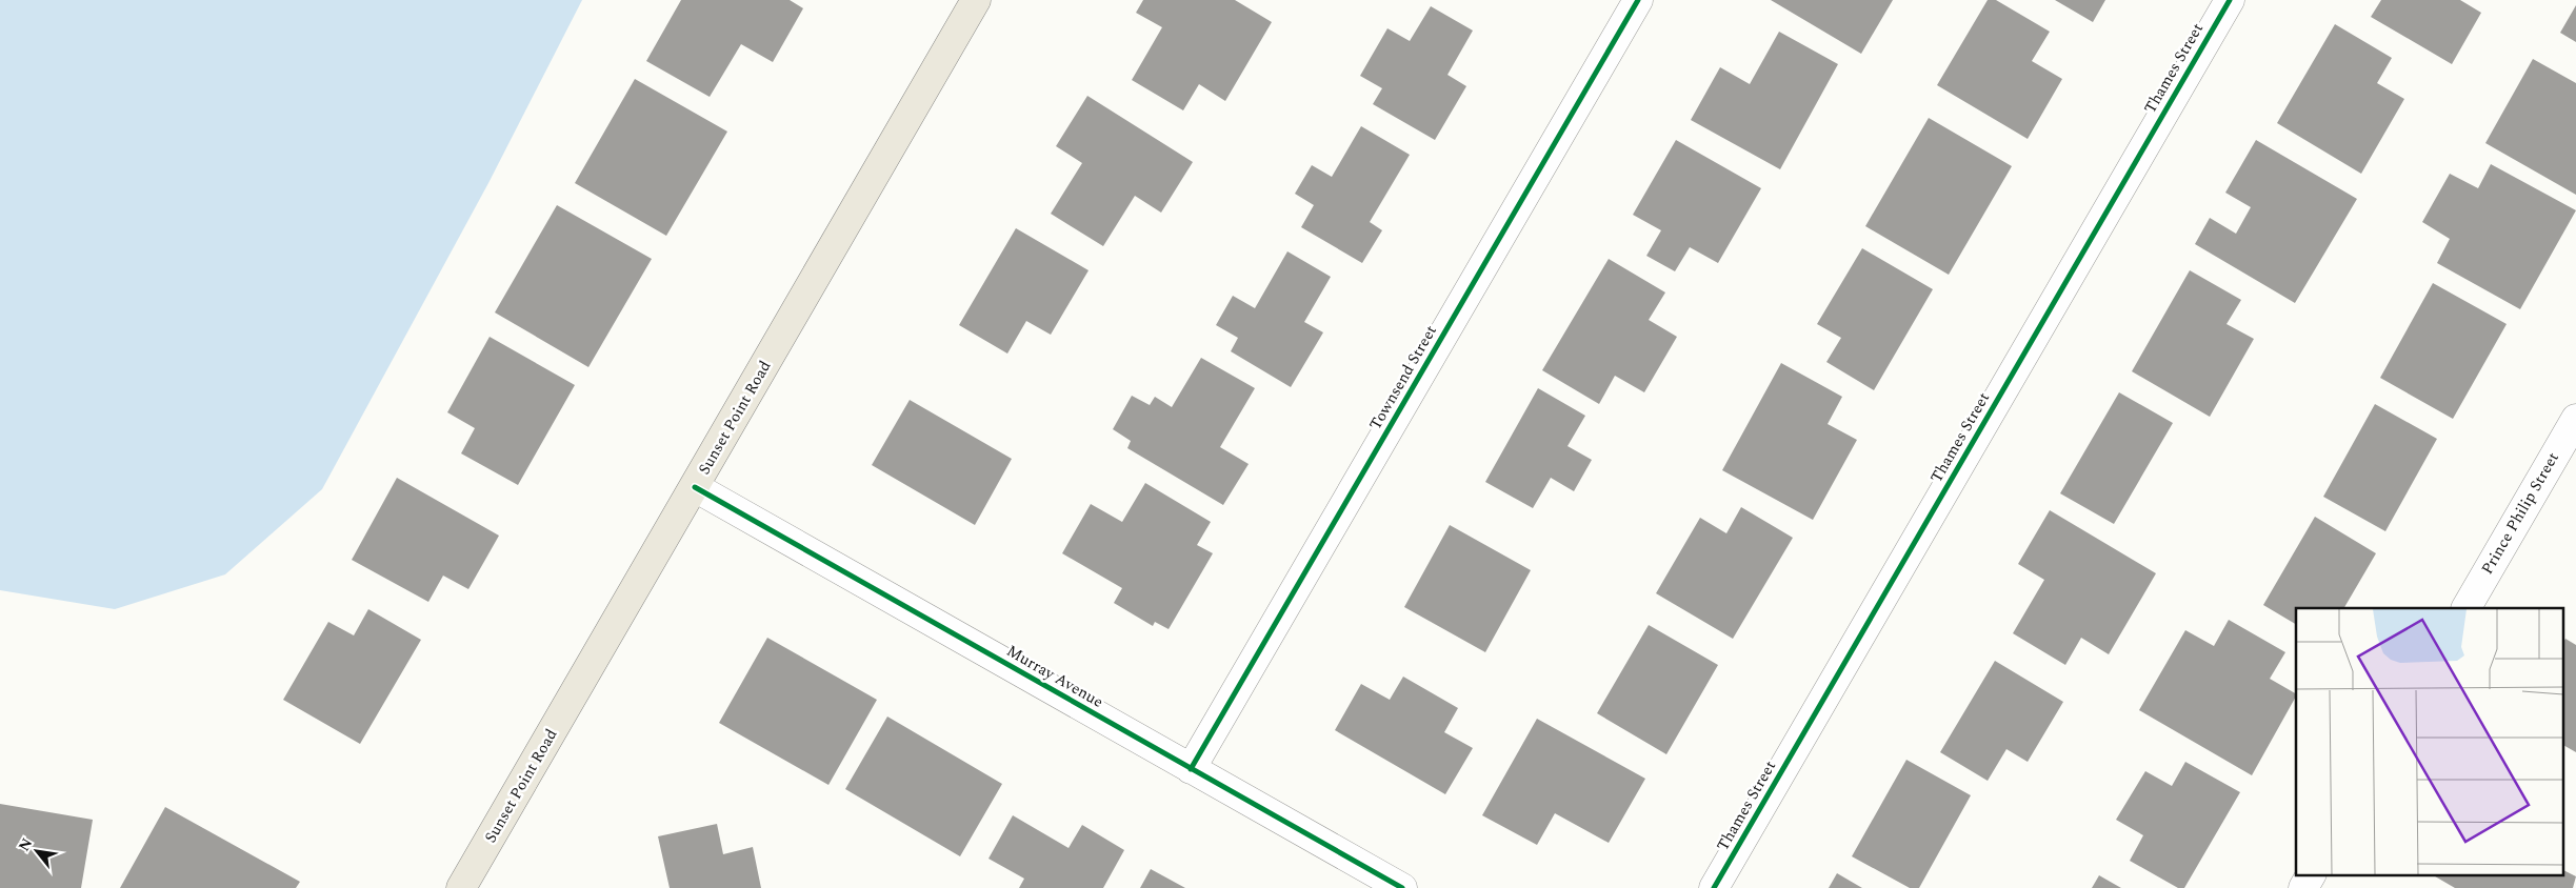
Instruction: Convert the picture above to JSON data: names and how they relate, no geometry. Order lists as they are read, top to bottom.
{
  "streets": {
    "main road": ["Sunset Point Road"],
    "street": [
      "Thames Street",
      "Townsend Street",
      "Prince Philip Street",
      "Murray Avenue"
    ]
  },
  "crossings": [
    ["Townsend Street", "Murray Avenue"],
    ["Sunset Point Road", "Murray Avenue"]
  ],
  "north": "top left"
}
